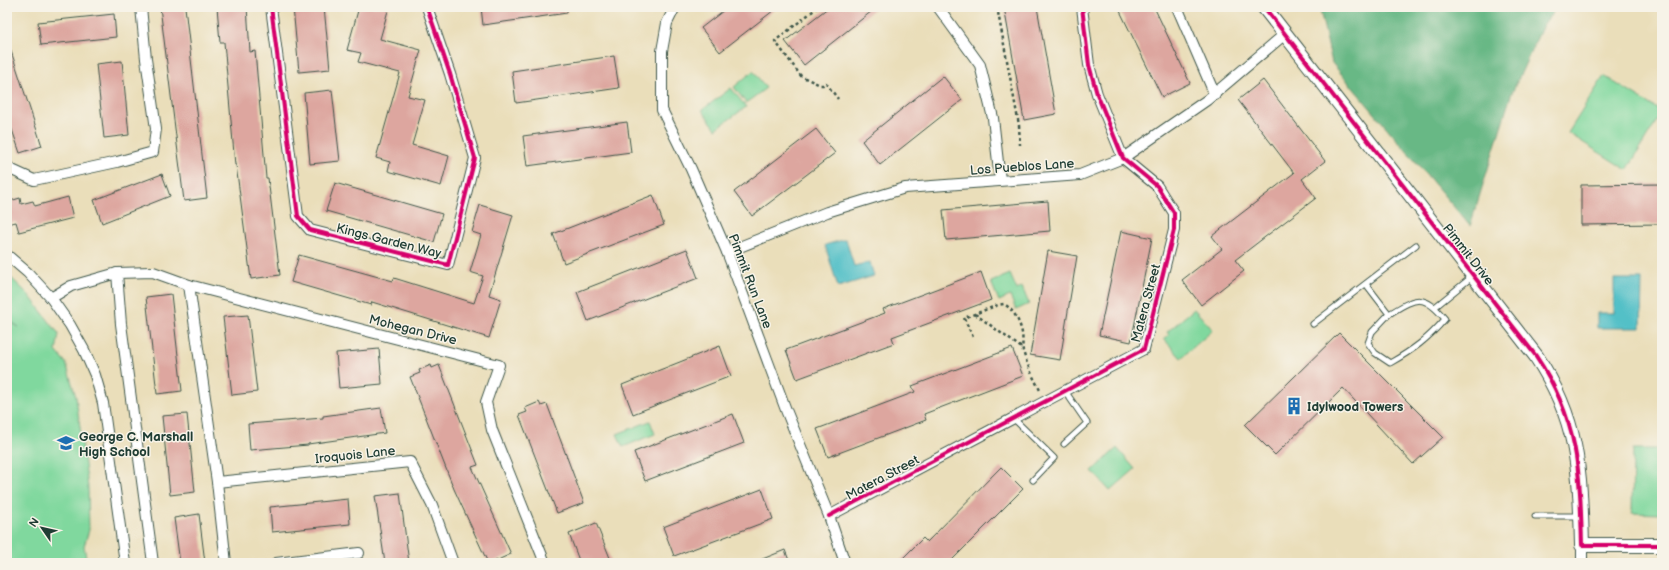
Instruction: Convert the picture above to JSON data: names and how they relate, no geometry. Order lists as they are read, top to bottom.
{
  "streets": {
    "street": [
      "Los Pueblos Lane",
      "Kings Garden Way",
      "Pimmit Drive",
      "Pimmit Run Lane",
      "Matera Street",
      "Mohegan Drive",
      "Iroquois Lane"
    ]
  },
  "crossings": [
    ["Los Pueblos Lane", "Pimmit Drive"],
    ["Los Pueblos Lane", "Pimmit Run Lane"],
    ["Los Pueblos Lane", "Matera Street"],
    ["Pimmit Run Lane", "Matera Street"]
  ],
  "places": {
    "building": ["Idylwood Towers"],
    "school or university": ["George C. Marshall High School"]
  },
  "north": "top left"
}
